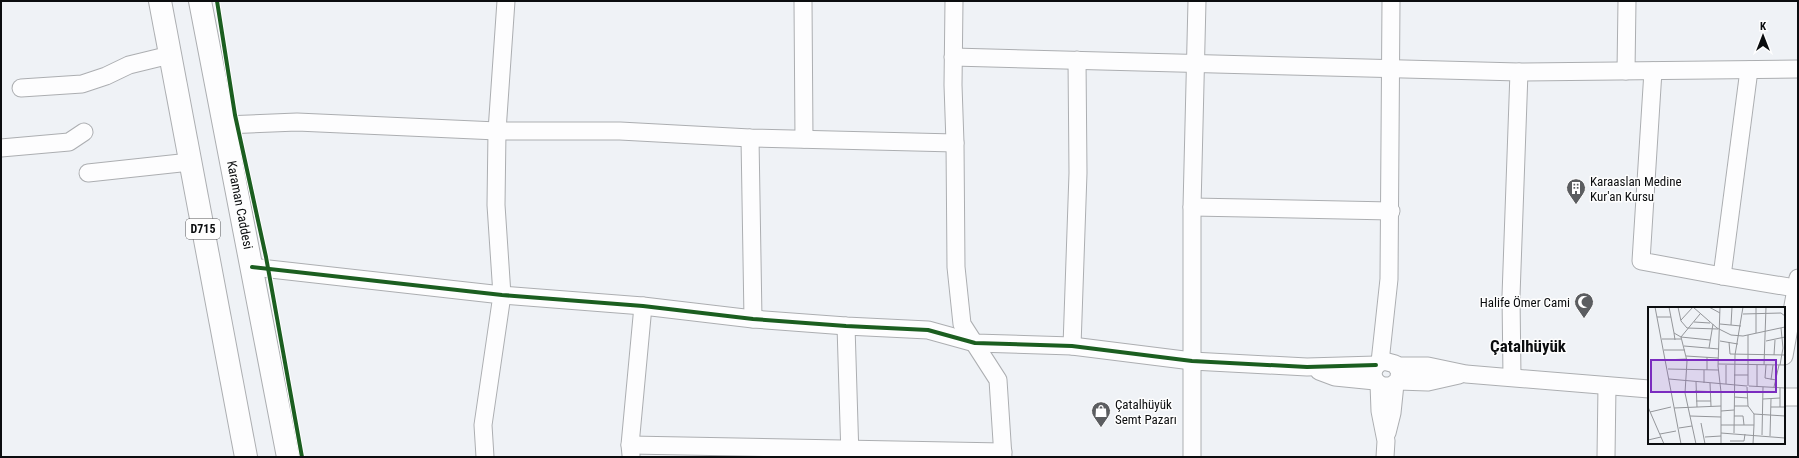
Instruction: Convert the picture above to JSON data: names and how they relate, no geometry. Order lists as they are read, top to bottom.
{
  "streets": {
    "highway": ["Karaman Caddesi", "D715"]
  },
  "districts": ["Çatalhüyük"],
  "places": {
    "building": ["Karaaslan Medine Kur'an Kursu"],
    "mosque": ["Halife Ömer Cami"],
    "shop": ["Çatalhüyük Semt Pazarı"]
  },
  "north": "top"
}
